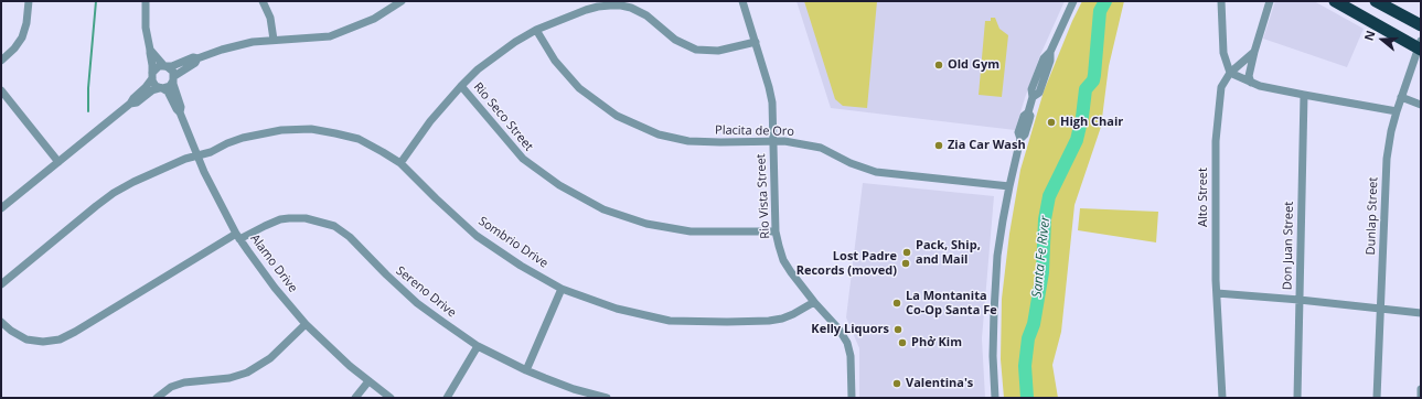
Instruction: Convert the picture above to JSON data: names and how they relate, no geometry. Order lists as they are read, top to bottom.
{
  "streets": {
    "street": [
      "Rio Seco Street",
      "Placita de Oro",
      "Rio Vista Street",
      "Alto Street",
      "Dunlap Street",
      "Sombrio Drive",
      "Don Juan Street",
      "Alamo Drive",
      "Sereno Drive"
    ]
  },
  "crossings": [
    ["Rio Seco Street", "Rio Vista Street"],
    ["Placita de Oro", "Rio Vista Street"],
    ["Rio Vista Street", "Sombrio Drive"],
    ["Sombrio Drive", "Alamo Drive"],
    ["Alamo Drive", "Sereno Drive"]
  ],
  "water": ["Santa Fe River"],
  "places": [
    "Old Gym",
    "High Chair",
    "Zia Car Wash",
    "Pack, Ship, and Mail",
    "Lost Padre Records (moved)",
    "La Montanita Co-Op Santa Fe",
    "Kelly Liquors",
    "Phở Kim",
    "Valentina's"
  ],
  "north": "left"
}
